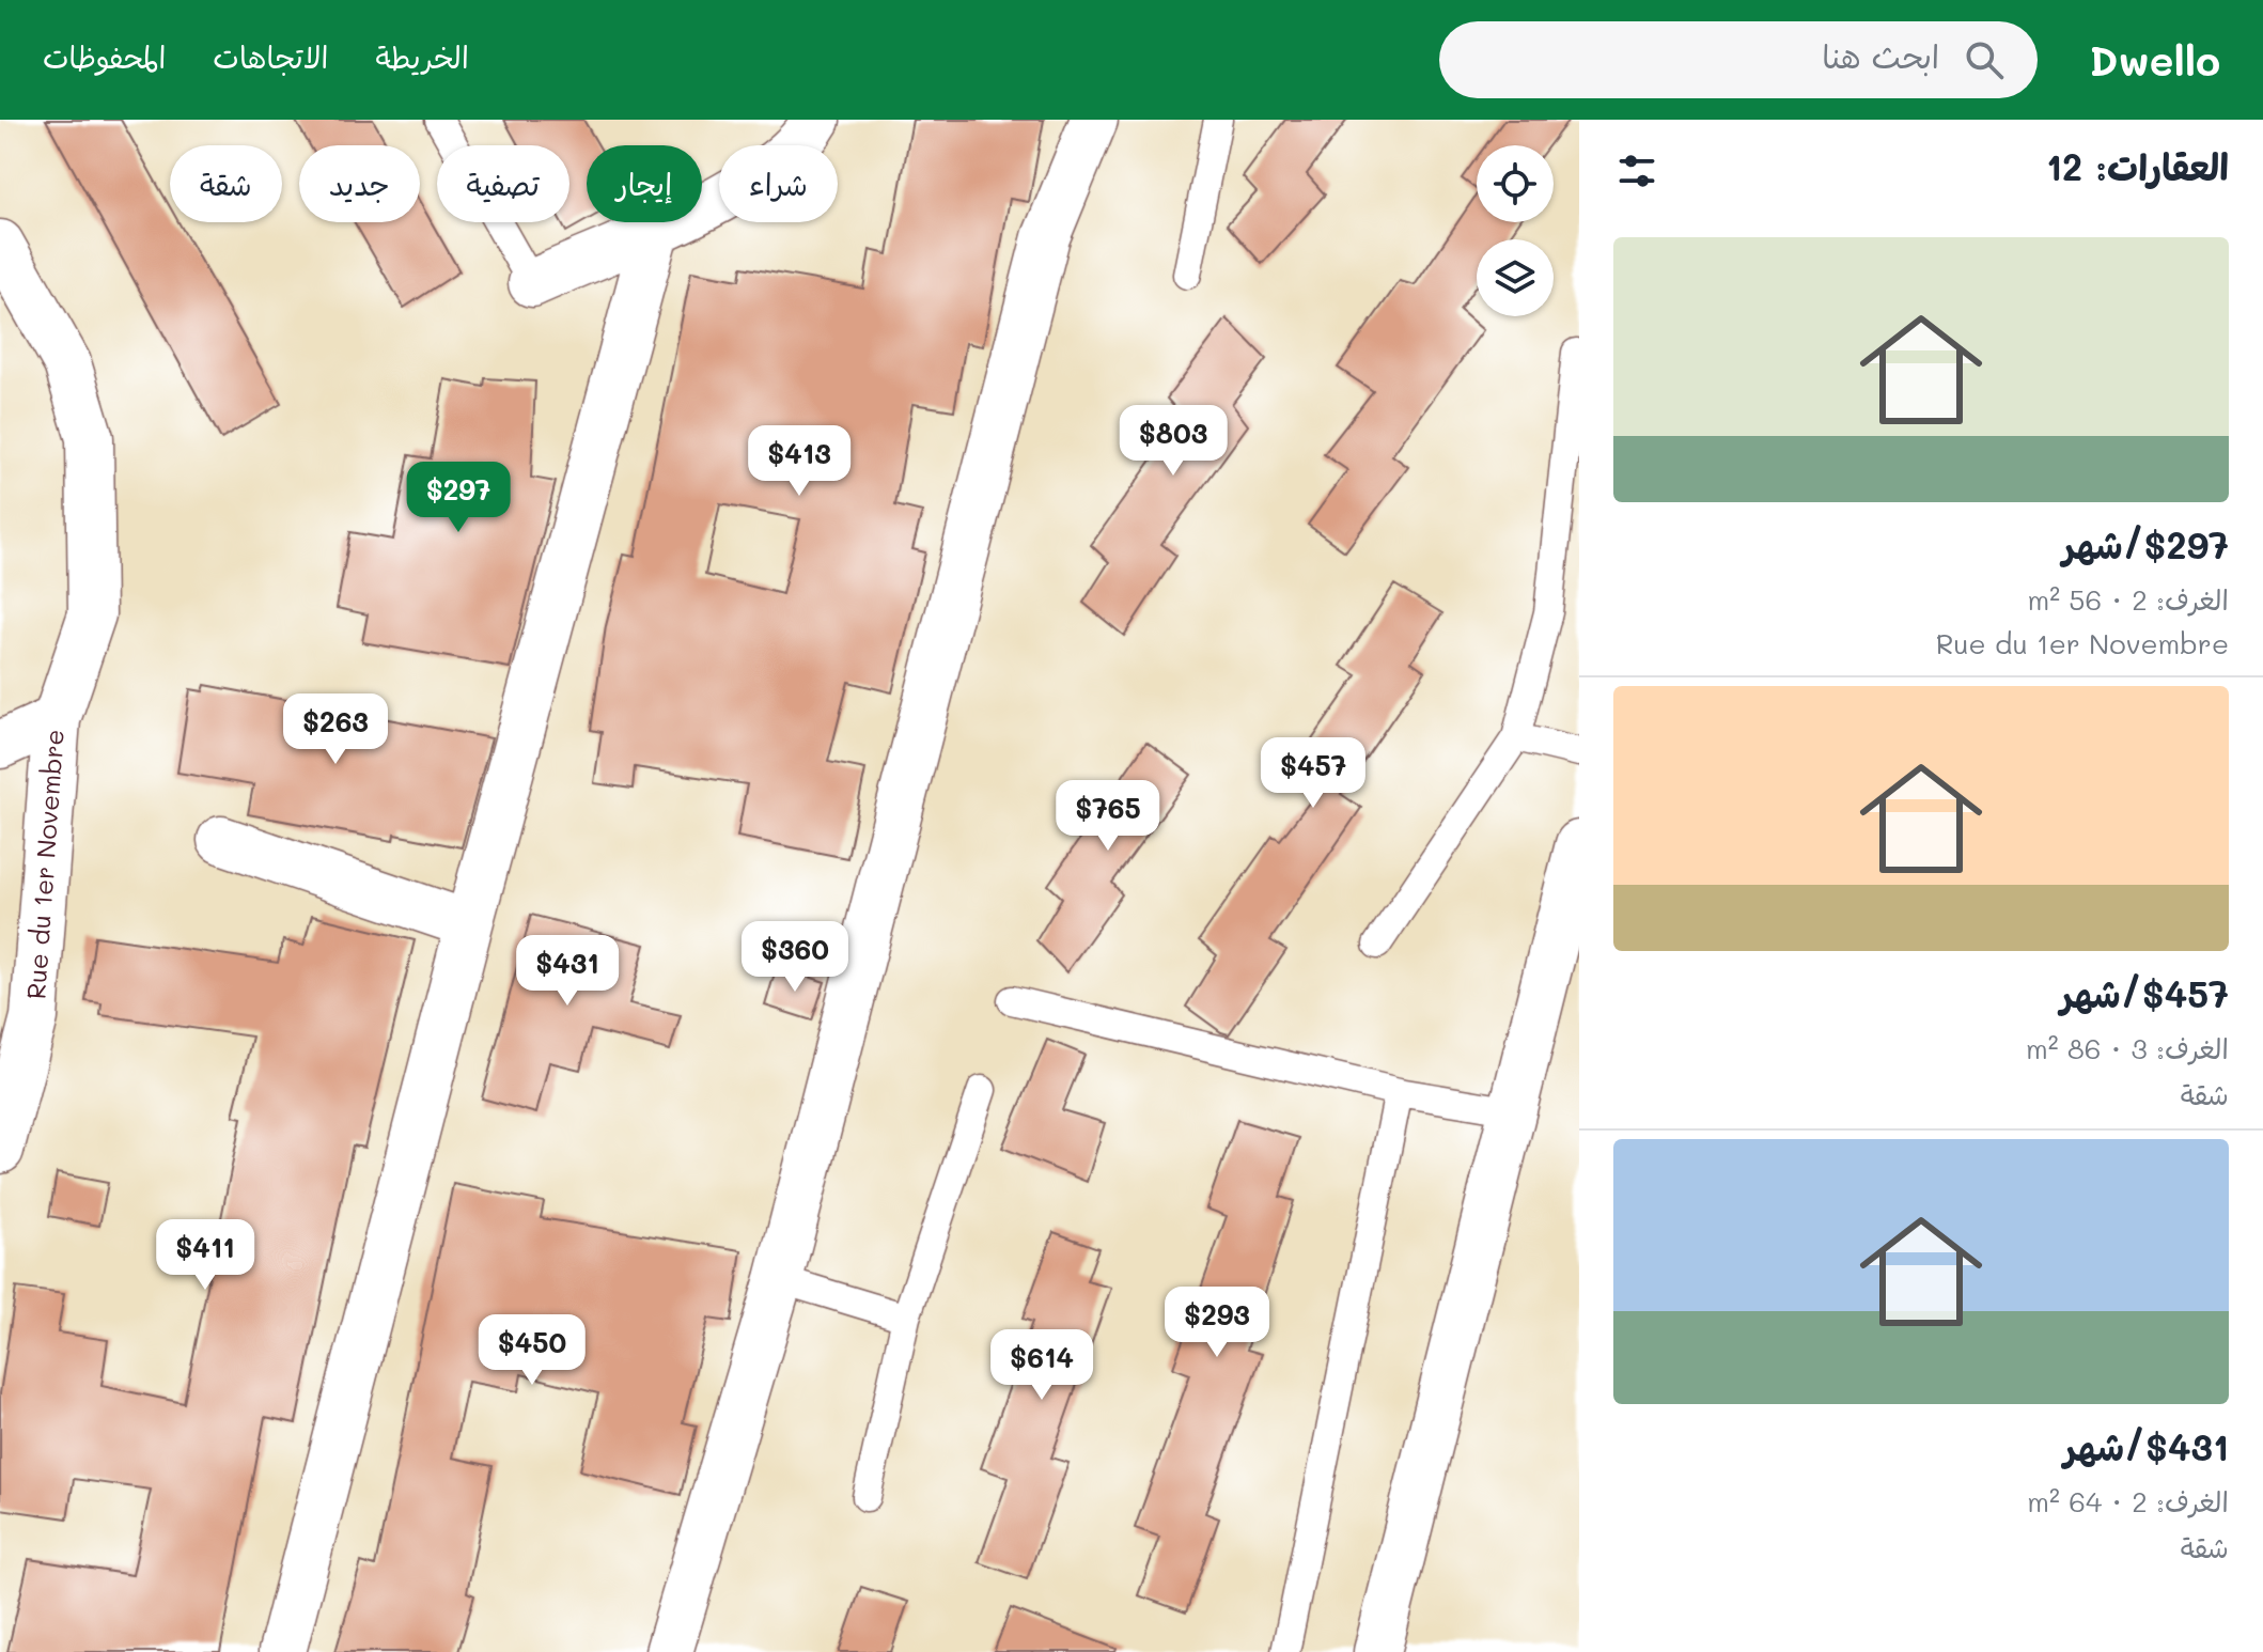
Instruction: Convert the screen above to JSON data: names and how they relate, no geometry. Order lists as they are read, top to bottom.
{
  "streets": {
    "street": ["Rue du 1er Novembre"]
  },
  "page": {
    "header": "Dwello",
    "search": "ابحث هنا",
    "nav": ["الخريطة", "الاتجاهات", "المحفوظات"],
    "heading": "العقارات: 12",
    "chip": [
      "شراء",
      "إيجار",
      "تصفية",
      "جديد",
      "شقة"
    ],
    "list": [
      {
        "name": "$297/شهر",
        "note": "الغرف: 2 · 56 m² · Rue du 1er Novembre"
      },
      {
        "name": "$457/شهر",
        "note": "الغرف: 3 · 86 m² · شقة"
      },
      {
        "name": "$431/شهر",
        "note": "الغرف: 2 · 64 m² · شقة"
      }
    ],
    "price": [
      "$803",
      "$413",
      "$297",
      "$263",
      "$457",
      "$765",
      "$360",
      "$431",
      "$411",
      "$293",
      "$450",
      "$614"
    ]
  }
}
